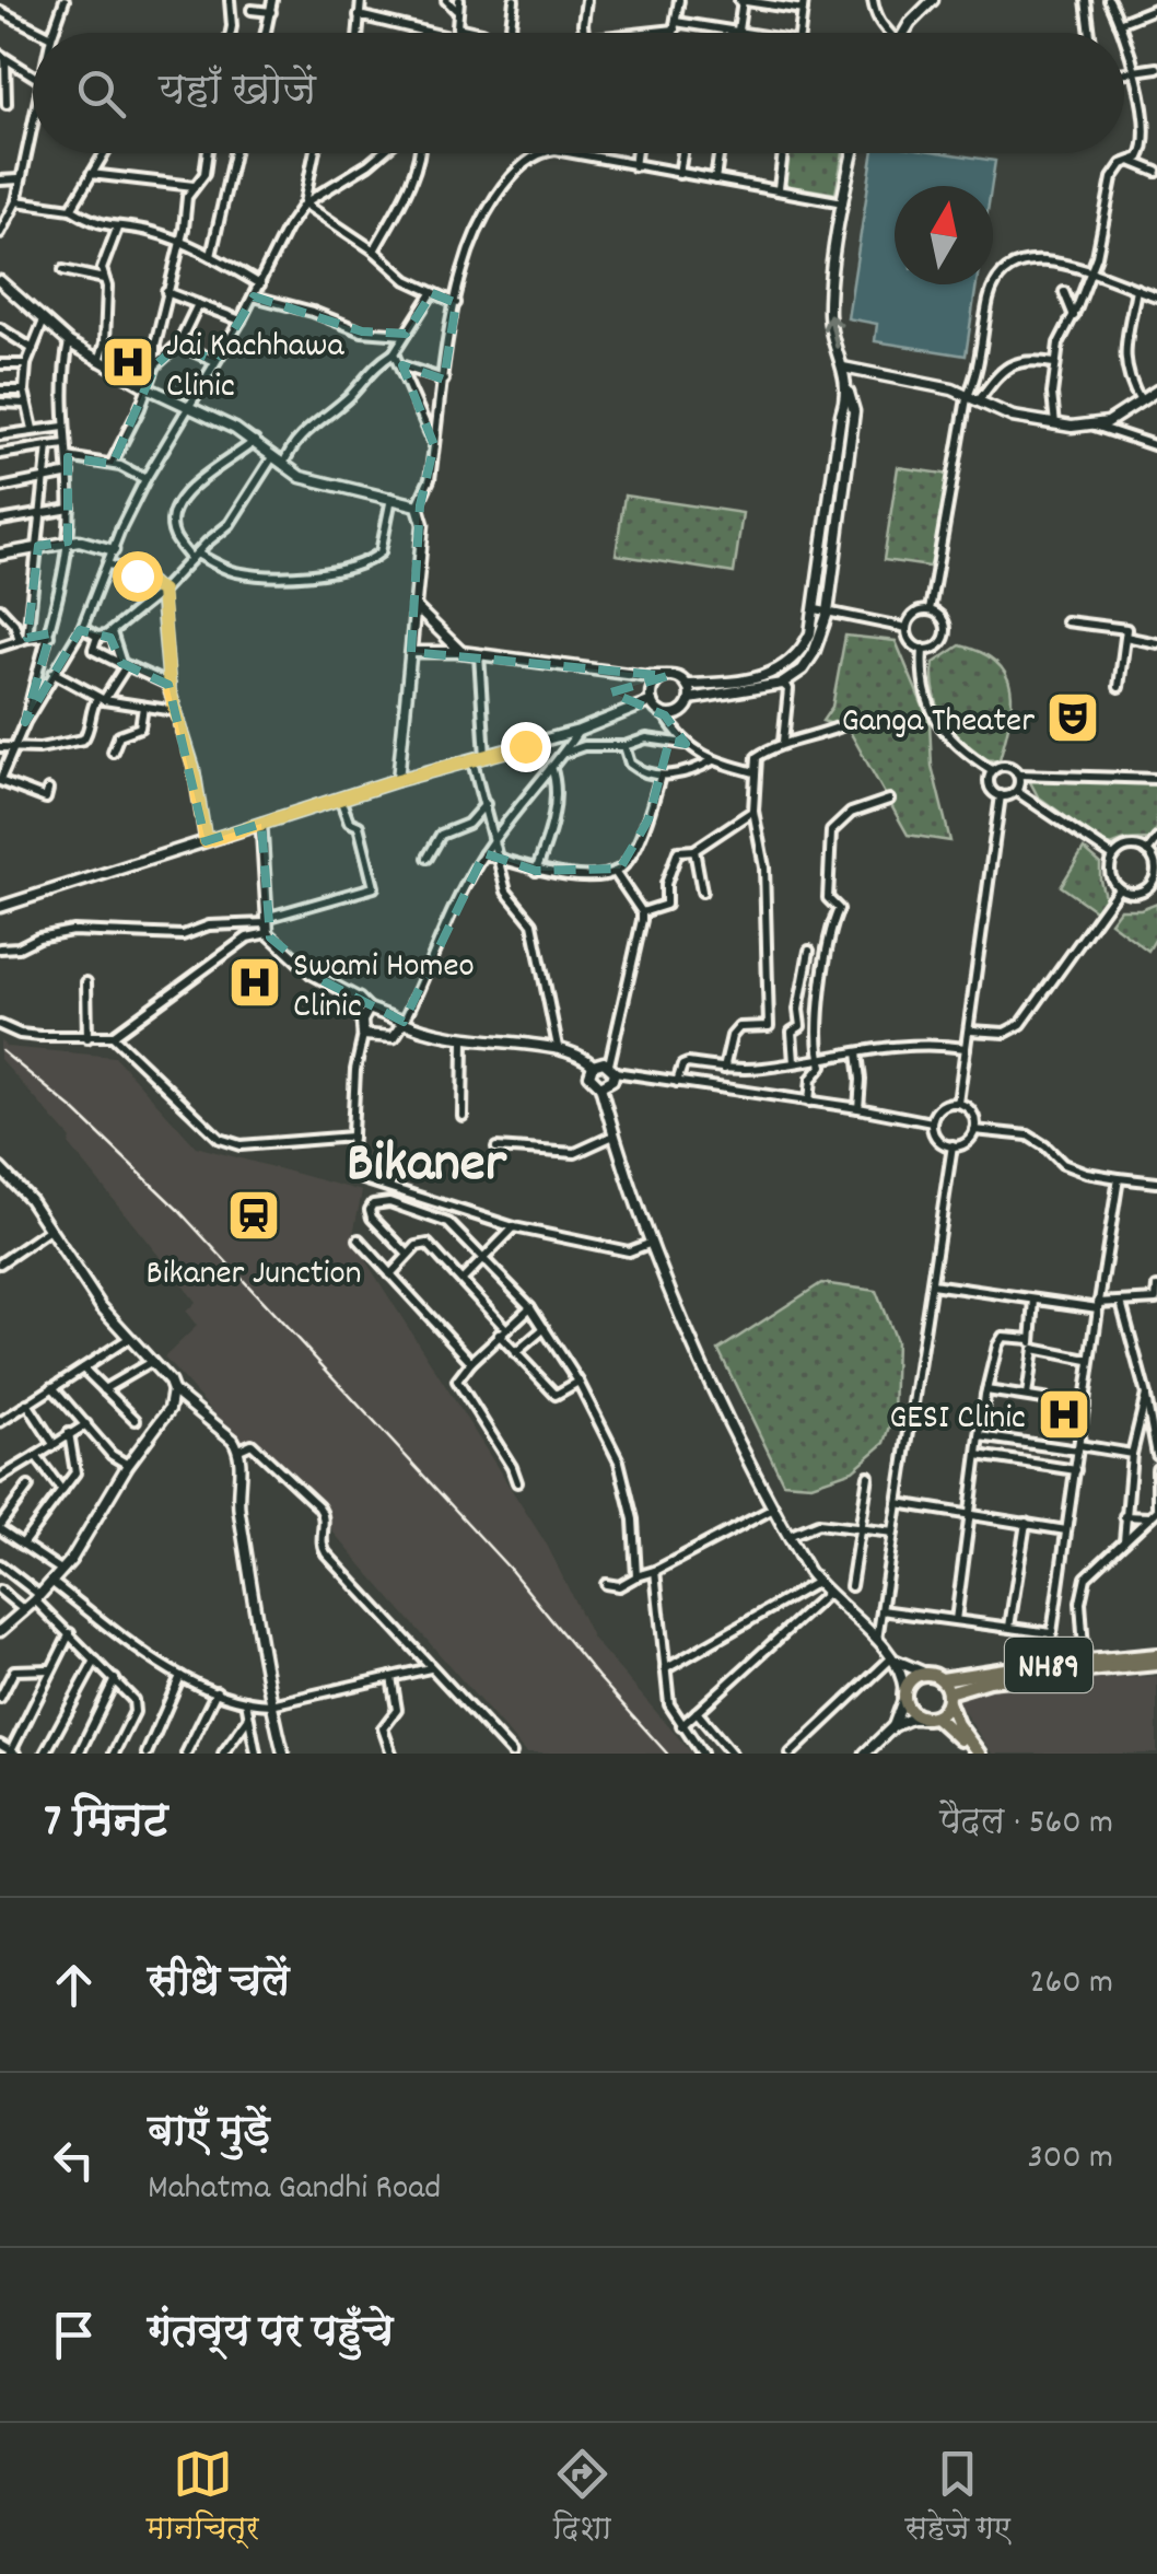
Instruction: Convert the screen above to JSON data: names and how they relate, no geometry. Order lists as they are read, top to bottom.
{
  "streets": {
    "main road": ["NH89"]
  },
  "districts": ["Bikaner"],
  "places": {
    "hospital": ["Jai Kachhawa Clinic", "Swami Homeo Clinic", "GESI Clinic"],
    "theatre": ["Ganga Theater"],
    "station": ["Bikaner Junction"]
  },
  "north": "top",
  "page": {
    "search": "यहाँ खोजें",
    "heading": ["7 मिनट", "पैदल · 560 m"],
    "list": [
      ["सीधे चलें", "260 m"],
      ["बाएँ मुड़ें", "Mahatma Gandhi Road", "300 m"],
      "गंतव्य पर पहुँचे"
    ],
    "nav": ["मानचित्र", "दिशा", "सहेजे गए"]
  }
}
